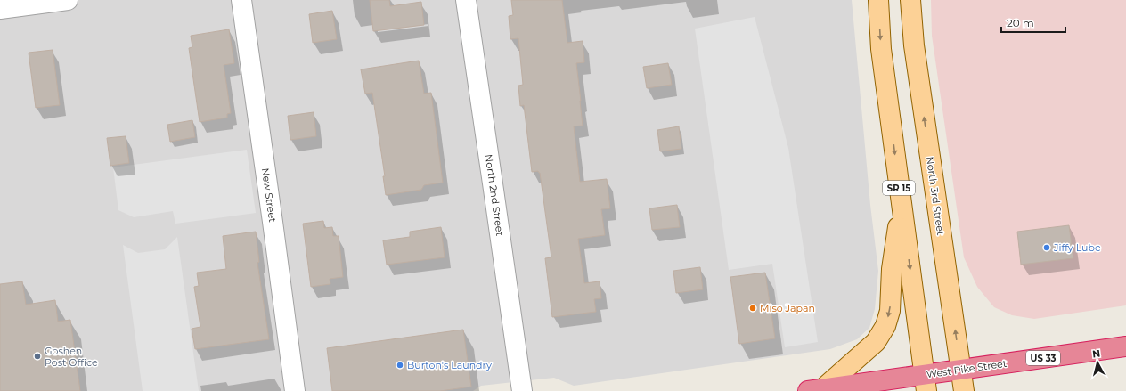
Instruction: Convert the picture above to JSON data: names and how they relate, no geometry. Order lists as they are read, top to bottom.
{
  "streets": {
    "highway": ["US 33", "West Pike Street"],
    "main road": ["SR 15", "North 3rd Street"],
    "street": ["New Street", "North 2nd Street"]
  },
  "crossings": [
    ["SR 15", "West Pike Street"],
    ["North 3rd Street", "West Pike Street"]
  ],
  "places": [
    "Jiffy Lube",
    "Miso Japan",
    "Goshen Post Office",
    "Burton's Laundry"
  ],
  "scale_bar": "20 m",
  "north": "top"
}
